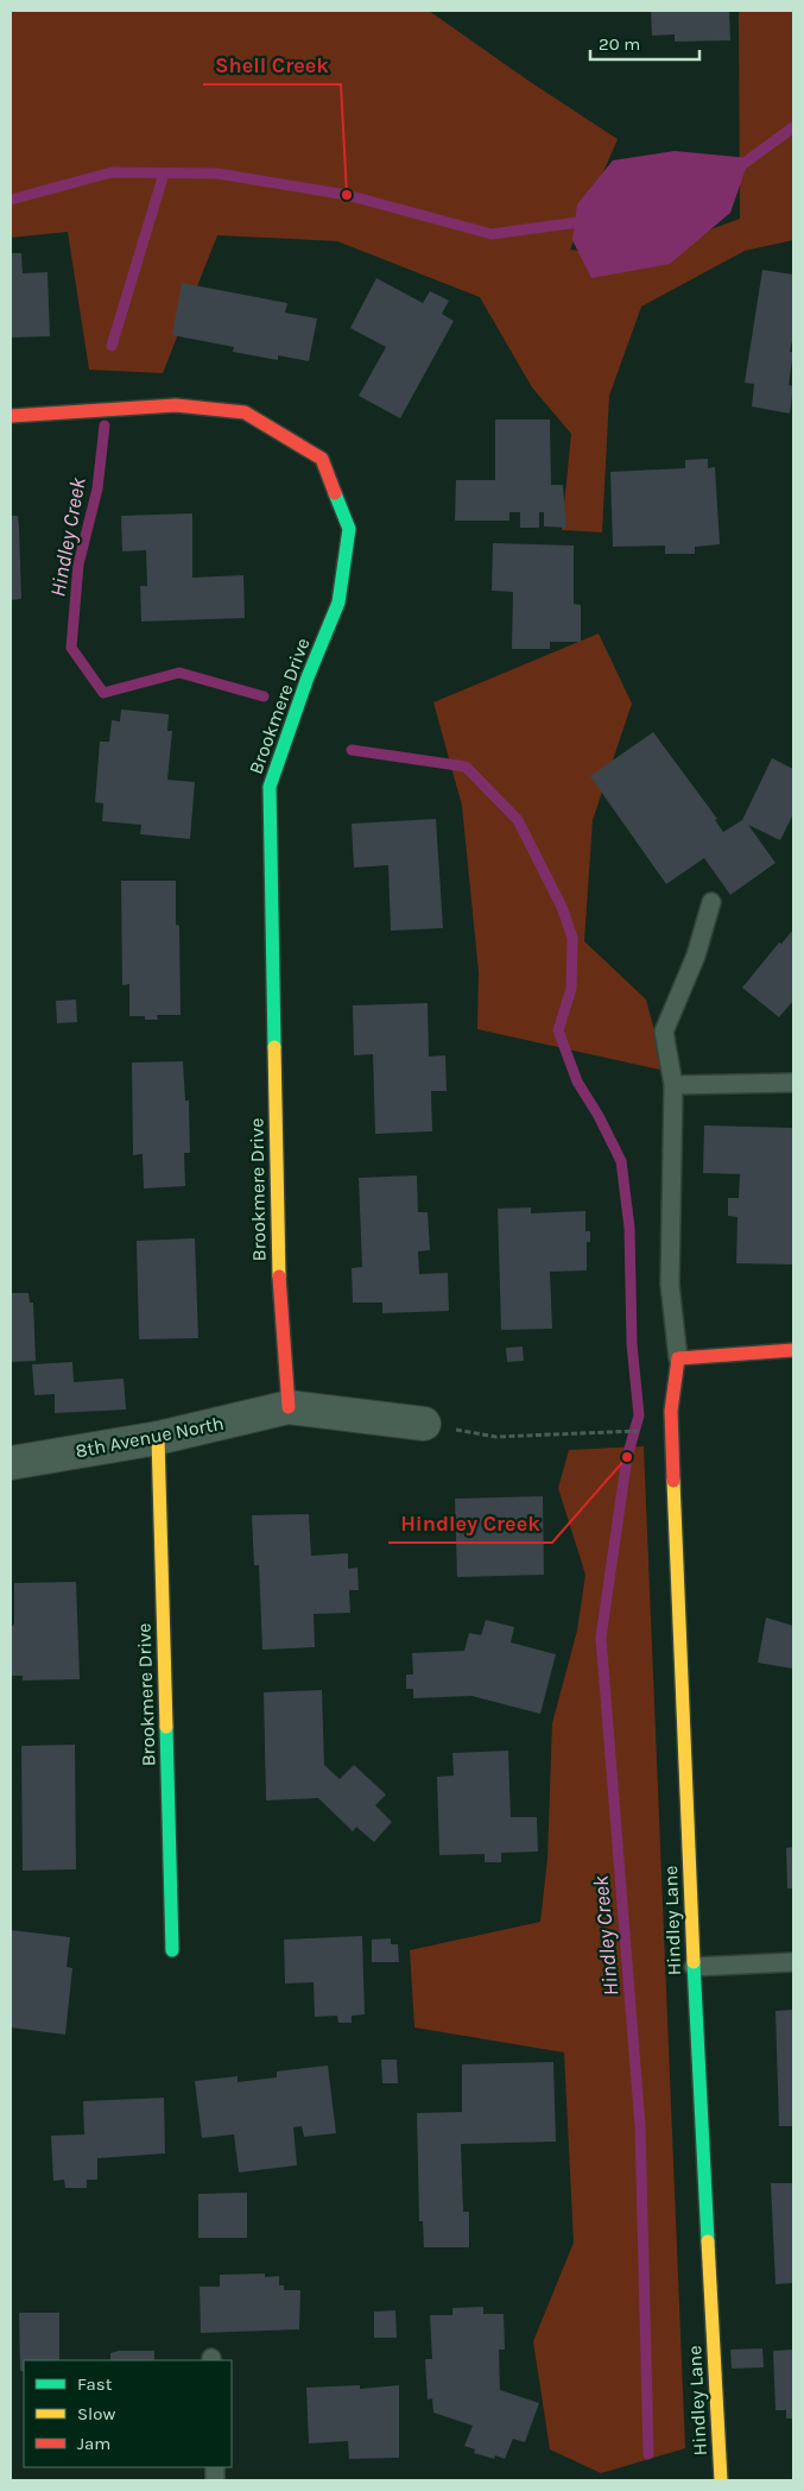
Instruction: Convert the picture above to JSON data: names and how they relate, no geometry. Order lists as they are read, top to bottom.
{
  "streets": {
    "street": ["Brookmere Drive", "8th Avenue North", "Hindley Lane"]
  },
  "crossings": [
    ["Brookmere Drive", "8th Avenue North"]
  ],
  "water": ["Hindley Creek"],
  "places": ["Shell Creek", "Hindley Creek"],
  "legend": ["Fast", "Slow", "Jam"],
  "scale_bar": "20 m"
}
